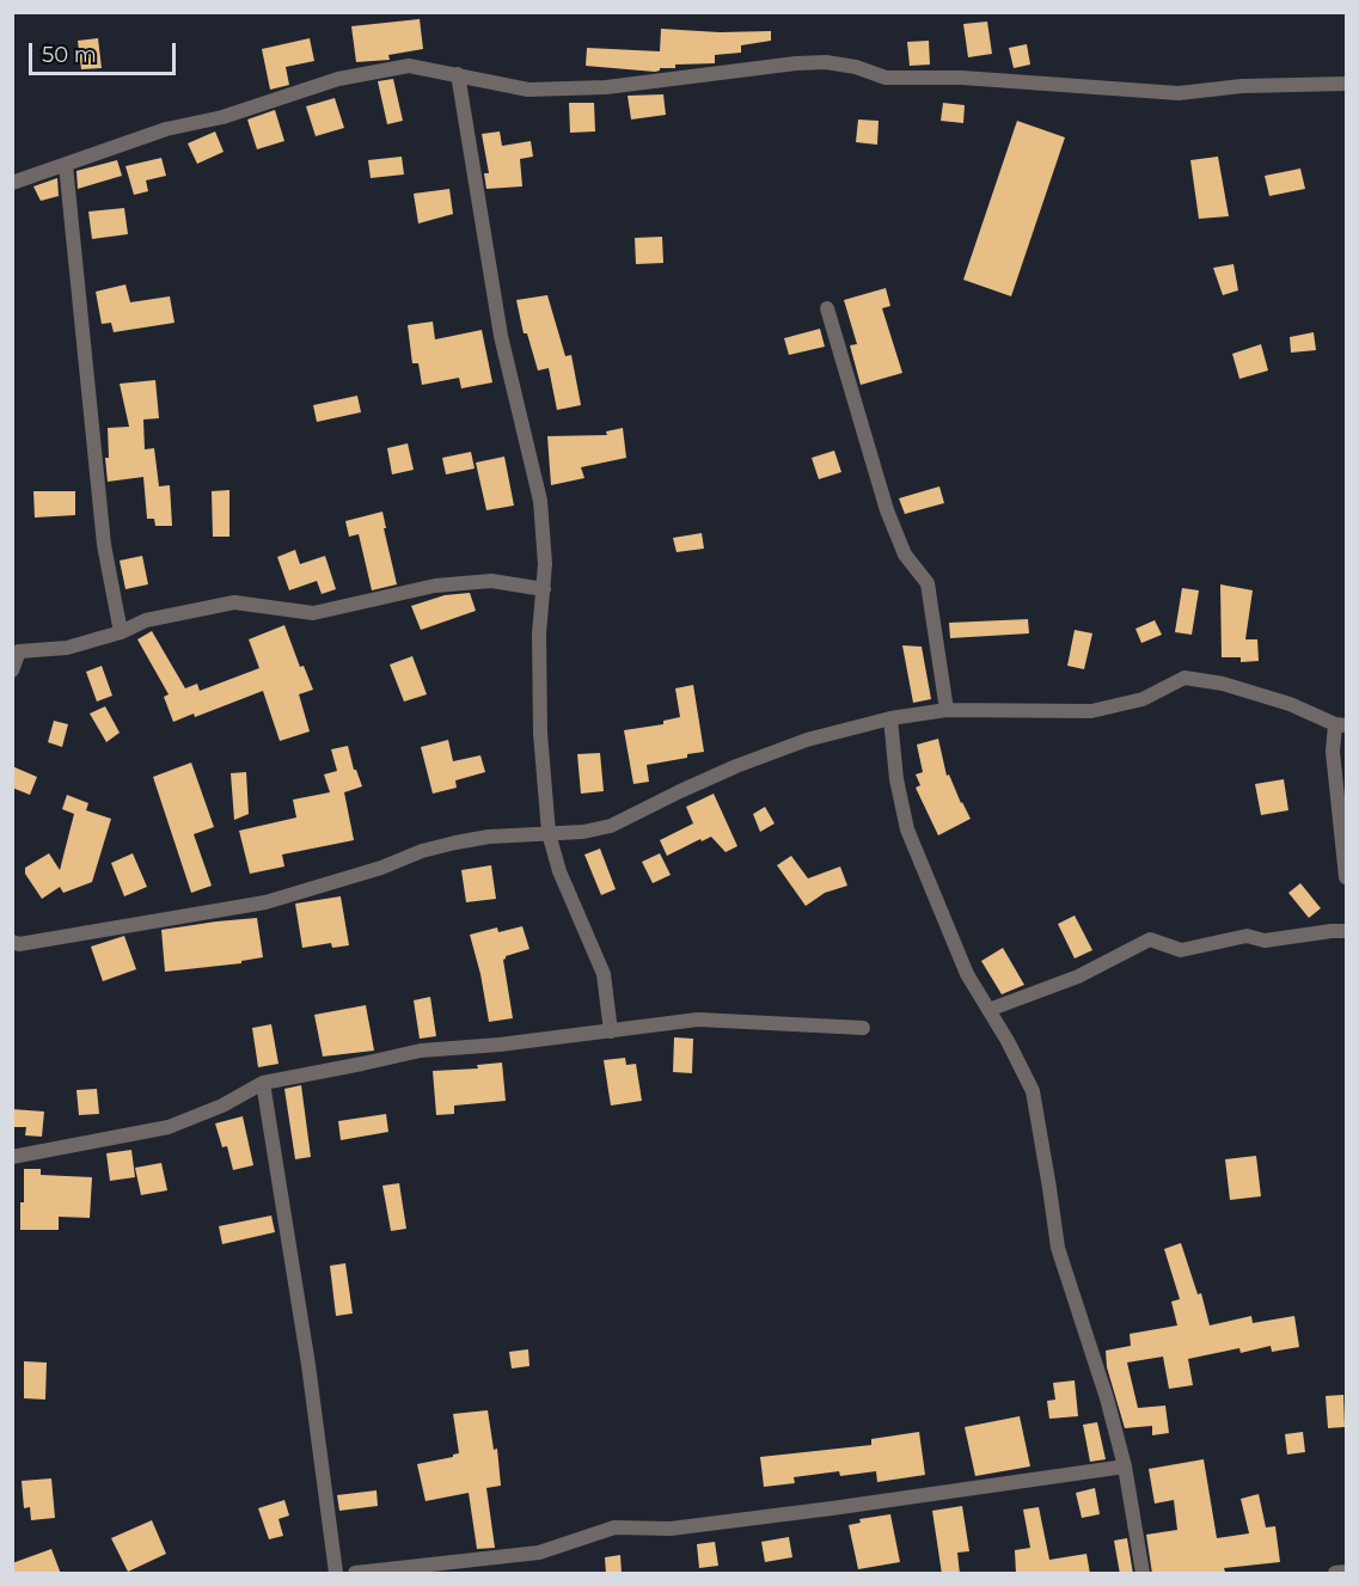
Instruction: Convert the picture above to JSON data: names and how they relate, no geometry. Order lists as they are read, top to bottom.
{
  "scale_bar": "50 m"
}
